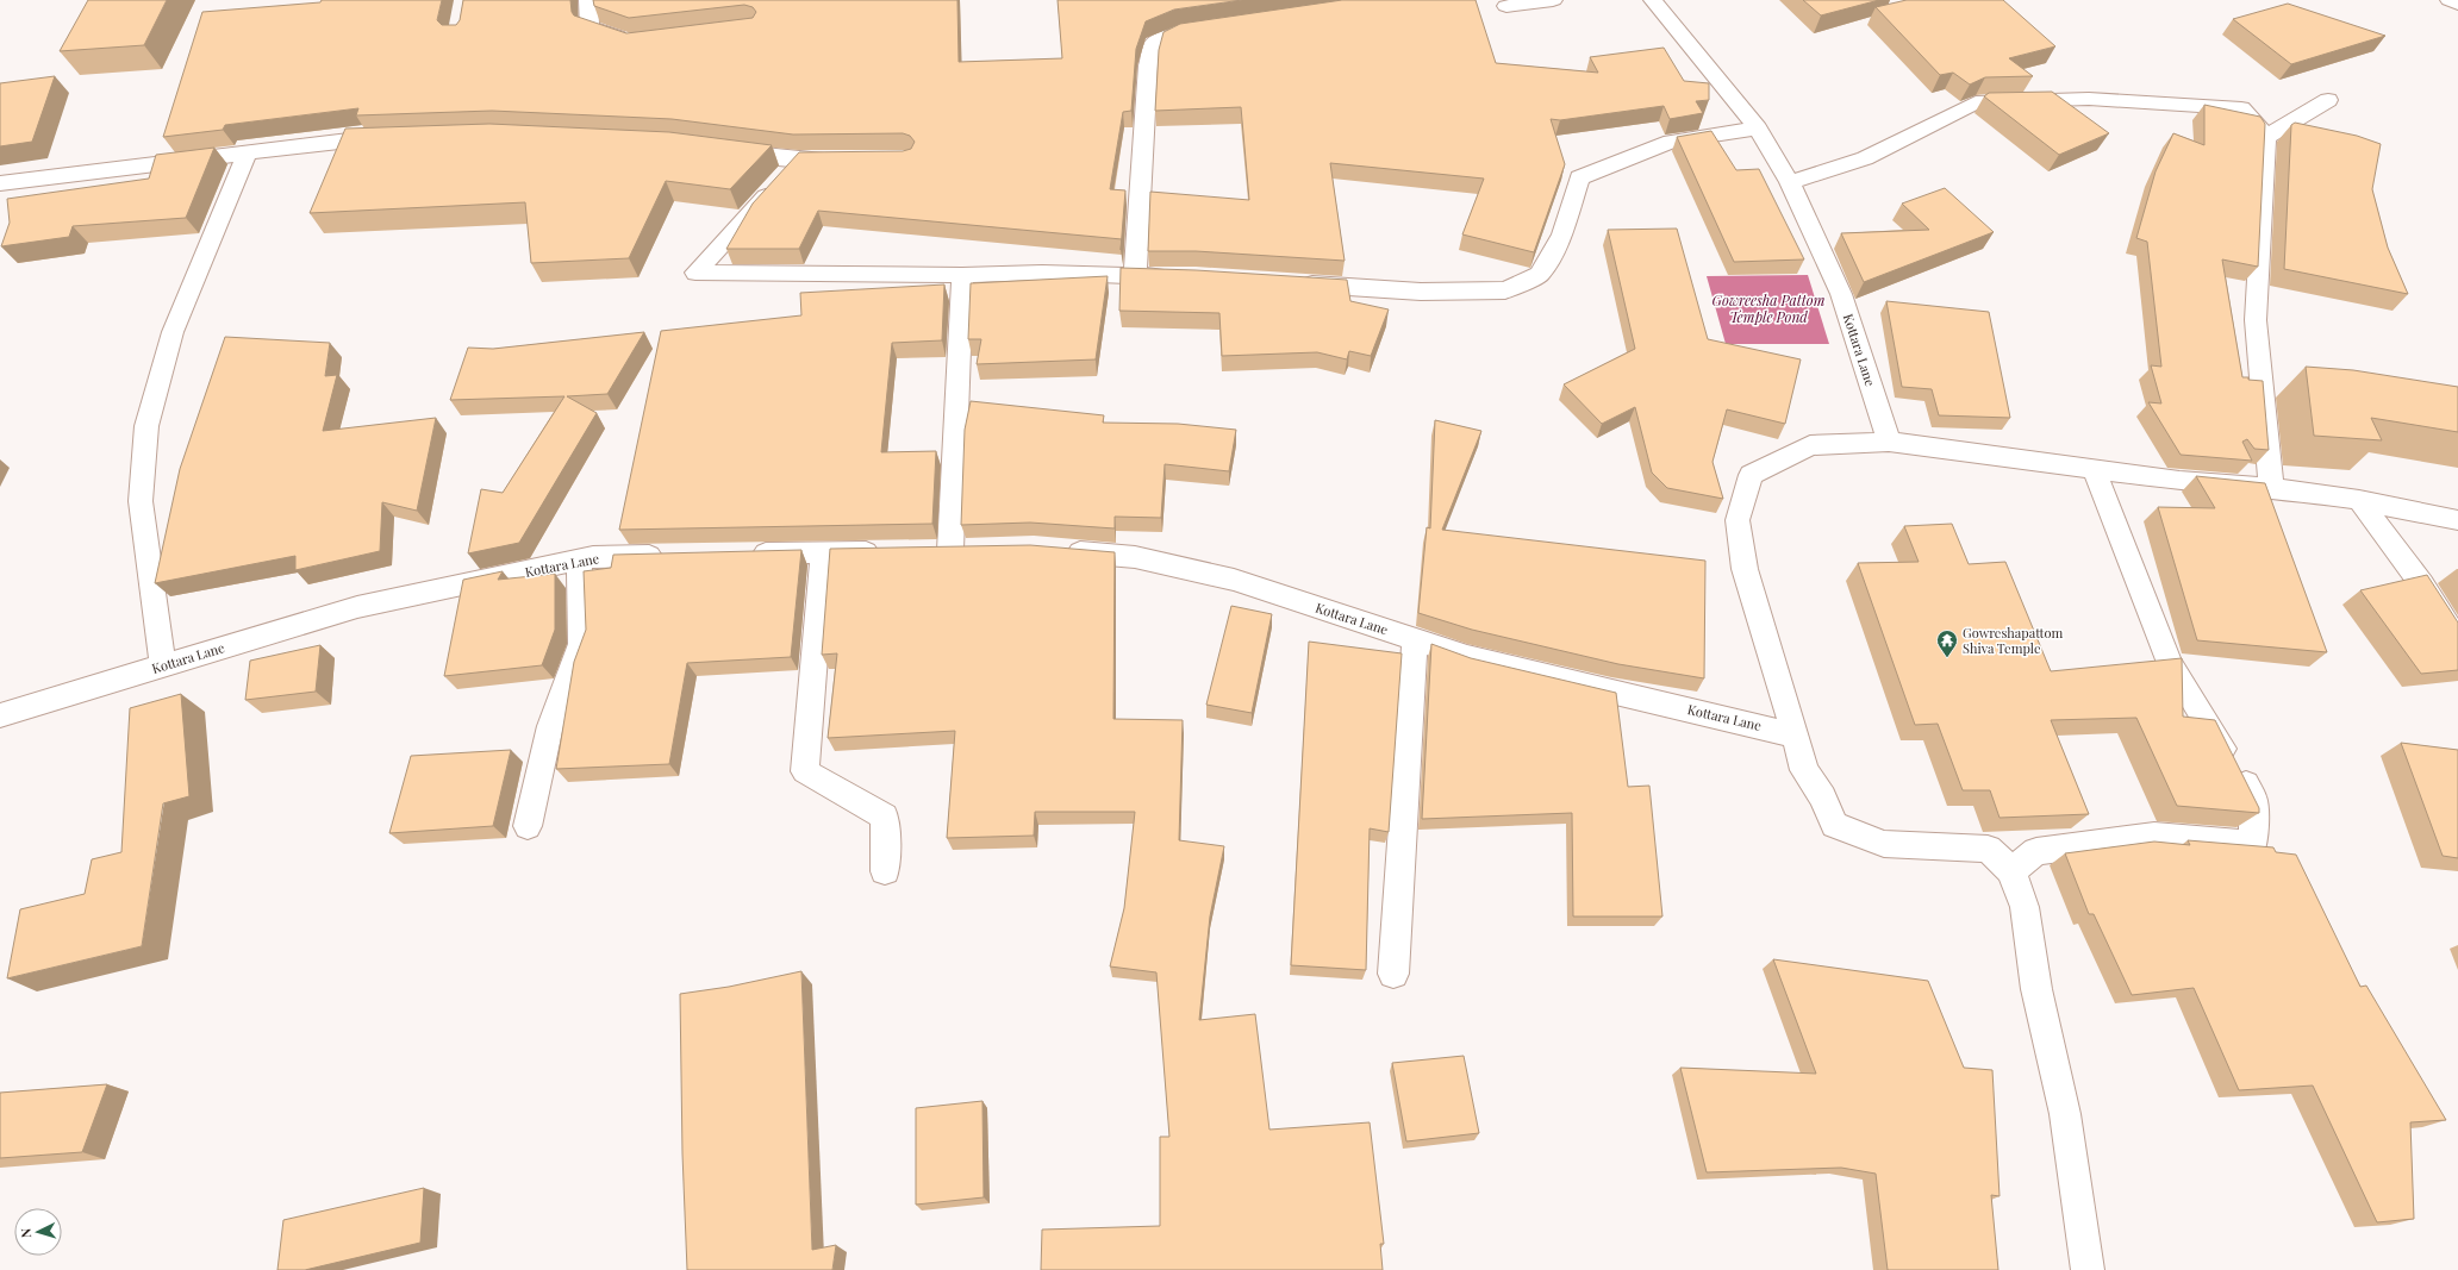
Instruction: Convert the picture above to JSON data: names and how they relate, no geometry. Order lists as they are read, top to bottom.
{
  "streets": {
    "street": ["Kottara Lane"]
  },
  "water": ["Gowreesha Pattom Temple Pond"],
  "places": {
    "temple": ["Gowreshapattom Shiva Temple"]
  },
  "north": "left"
}
